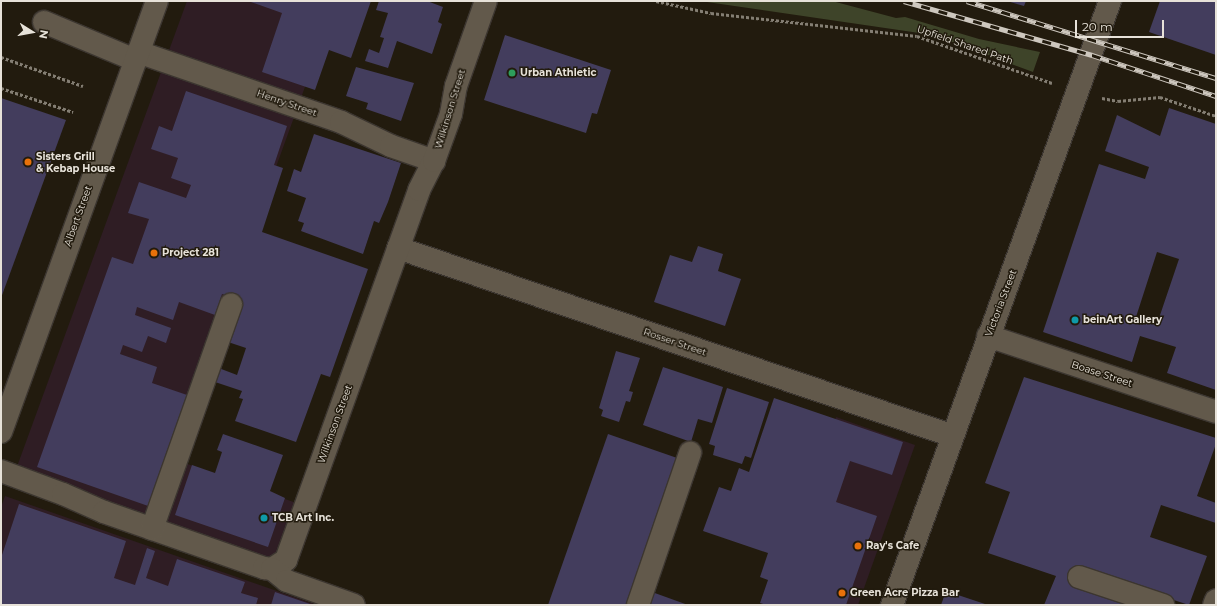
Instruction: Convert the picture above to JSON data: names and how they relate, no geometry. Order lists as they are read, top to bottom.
{
  "streets": {
    "street": [
      "Henry Street",
      "Wilkinson Street",
      "Albert Street",
      "Victoria Street",
      "Rosser Street",
      "Boase Street"
    ],
    "path": ["Upfield Shared Path"]
  },
  "crossings": [
    ["Upfield Shared Path", "Victoria Street"],
    ["Henry Street", "Wilkinson Street"],
    ["Henry Street", "Albert Street"],
    ["Wilkinson Street", "Rosser Street"],
    ["Victoria Street", "Rosser Street"],
    ["Victoria Street", "Boase Street"]
  ],
  "places": [
    "Urban Athletic",
    "Sisters Grill & Kebap House",
    "Project 281",
    "beinArt Gallery",
    "TCB Art Inc.",
    "Ray's Cafe",
    "Green Acre Pizza Bar"
  ],
  "scale_bar": "20 m",
  "north": "right"
}
